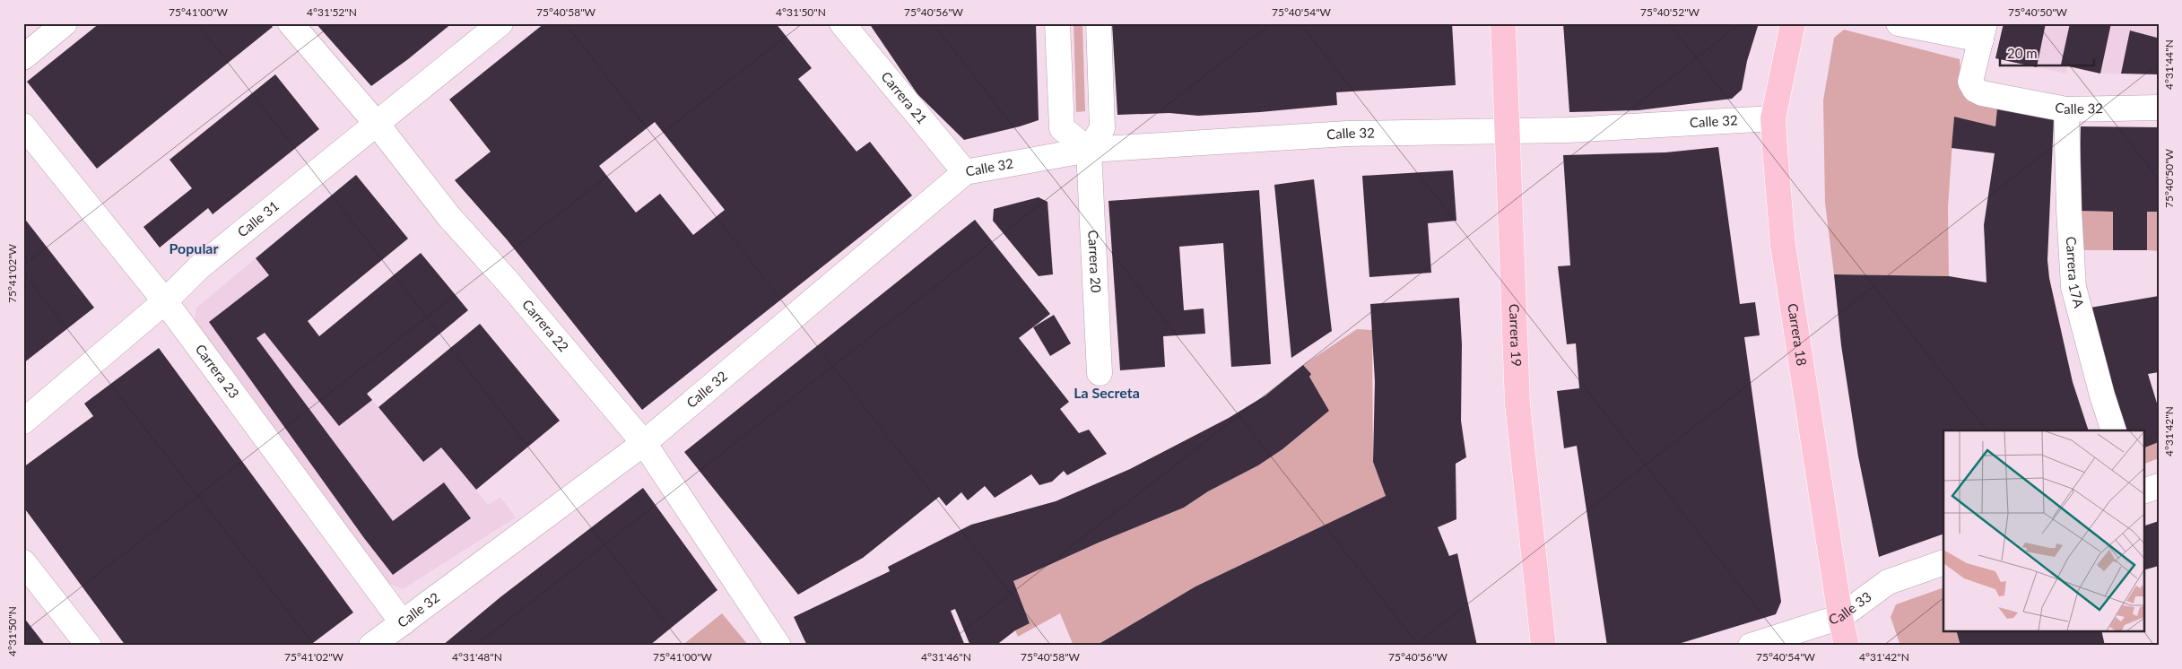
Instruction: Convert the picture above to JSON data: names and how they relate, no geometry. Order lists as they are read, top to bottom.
{
  "streets": {
    "main road": ["Carrera 18", "Carrera 19"],
    "street": [
      "Carrera 21",
      "Calle 32",
      "Calle 31",
      "Carrera 20",
      "Carrera 17A",
      "Carrera 22",
      "Carrera 23",
      "Calle 33"
    ]
  },
  "crossings": [
    ["Carrera 21", "Calle 32"],
    ["Calle 32", "Carrera 20"],
    ["Calle 32", "Carrera 17A"],
    ["Calle 32", "Carrera 22"],
    ["Calle 32", "Carrera 18"],
    ["Calle 32", "Carrera 19"],
    ["Calle 32", "Carrera 23"],
    ["Calle 31", "Carrera 22"],
    ["Calle 31", "Carrera 23"],
    ["Carrera 18", "Calle 33"]
  ],
  "districts": ["Popular", "La Secreta"],
  "scale_bar": "20 m",
  "coordinates": [
    "75°41'00\"W",
    "4°31'52\"N",
    "75°40'58\"W",
    "4°31'50\"N",
    "75°40'56\"W",
    "75°40'54\"W",
    "75°40'52\"W",
    "75°40'50\"W",
    "4°31'44\"N",
    "75°41'02\"W",
    "4°31'42\"N",
    "4°31'48\"N",
    "4°31'46\"N"
  ]
}
